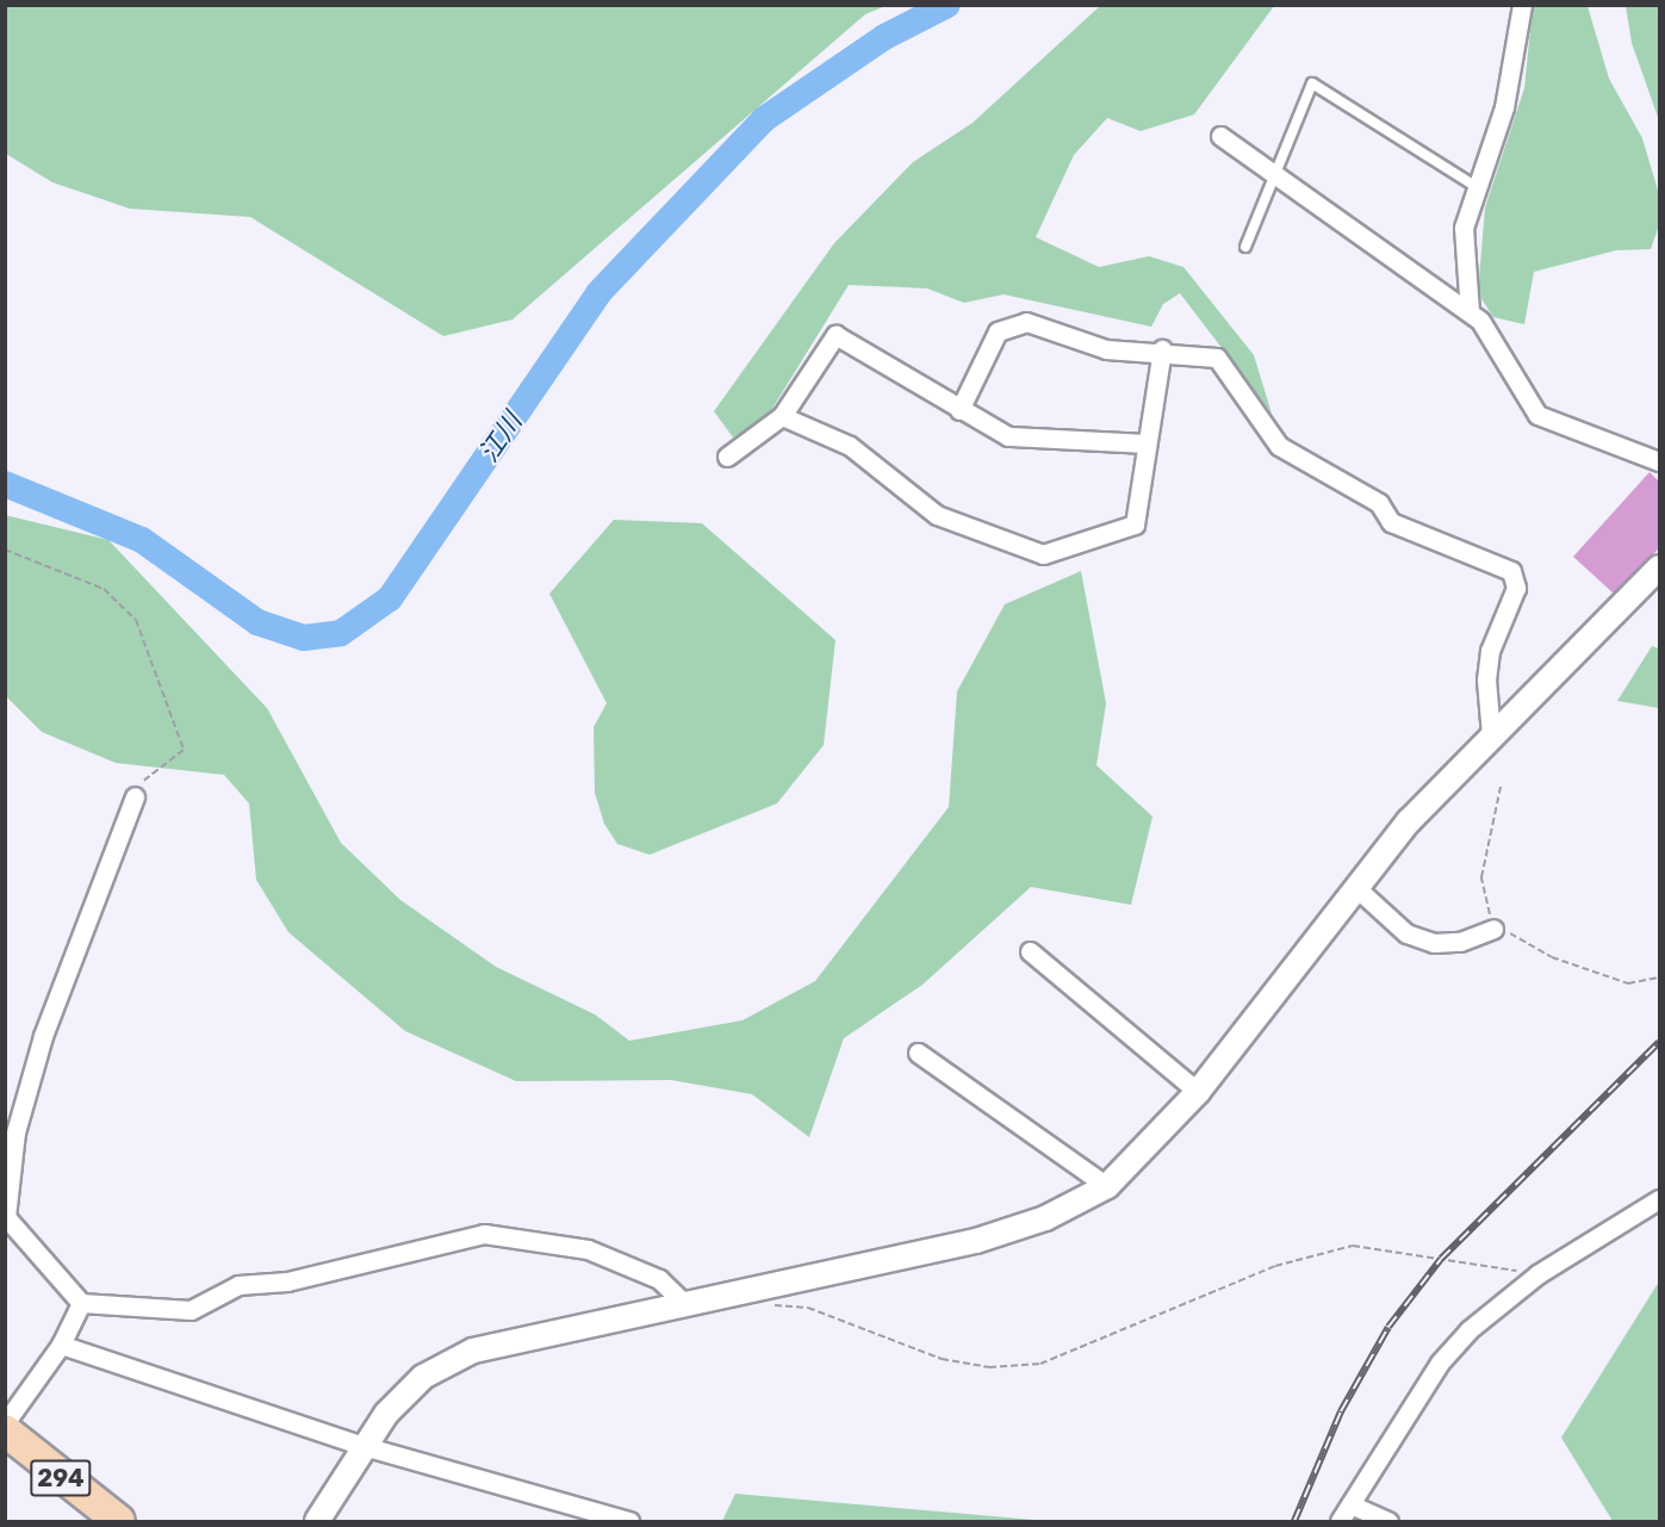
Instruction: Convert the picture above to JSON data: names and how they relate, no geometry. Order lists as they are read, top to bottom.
{
  "streets": {
    "highway": ["294"]
  },
  "water": ["江川"]
}
